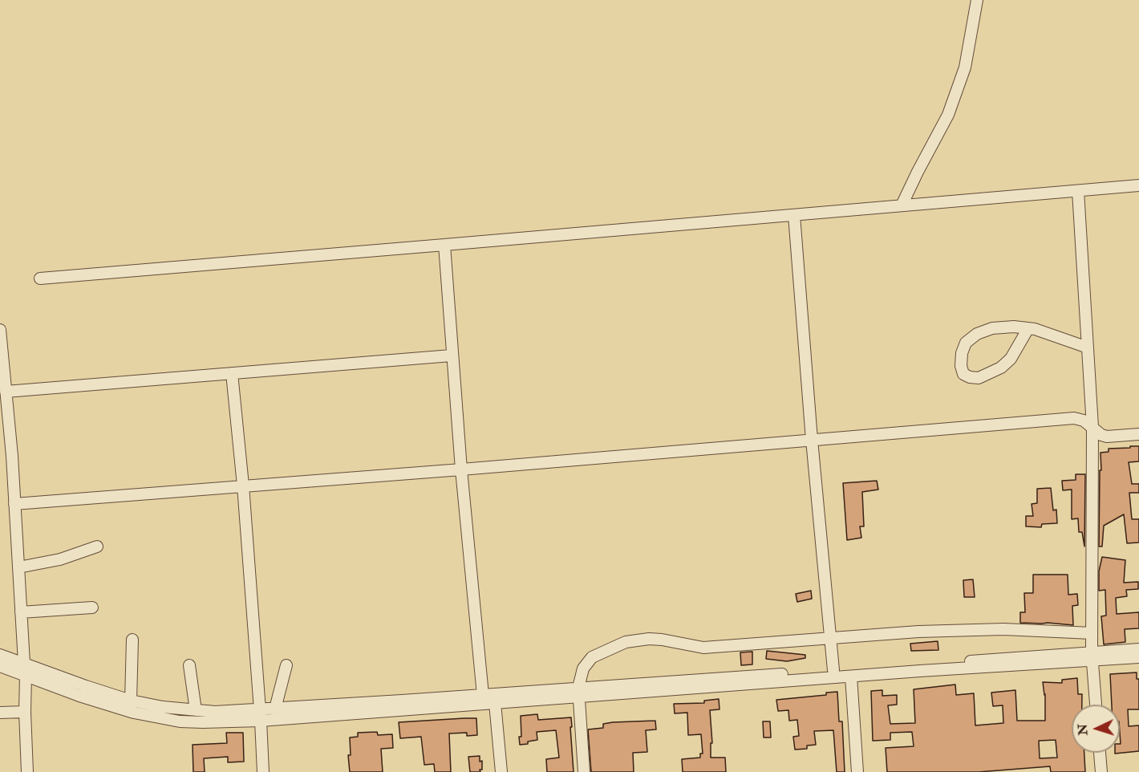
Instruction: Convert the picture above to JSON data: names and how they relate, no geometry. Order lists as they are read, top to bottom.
{
  "north": "left"
}
